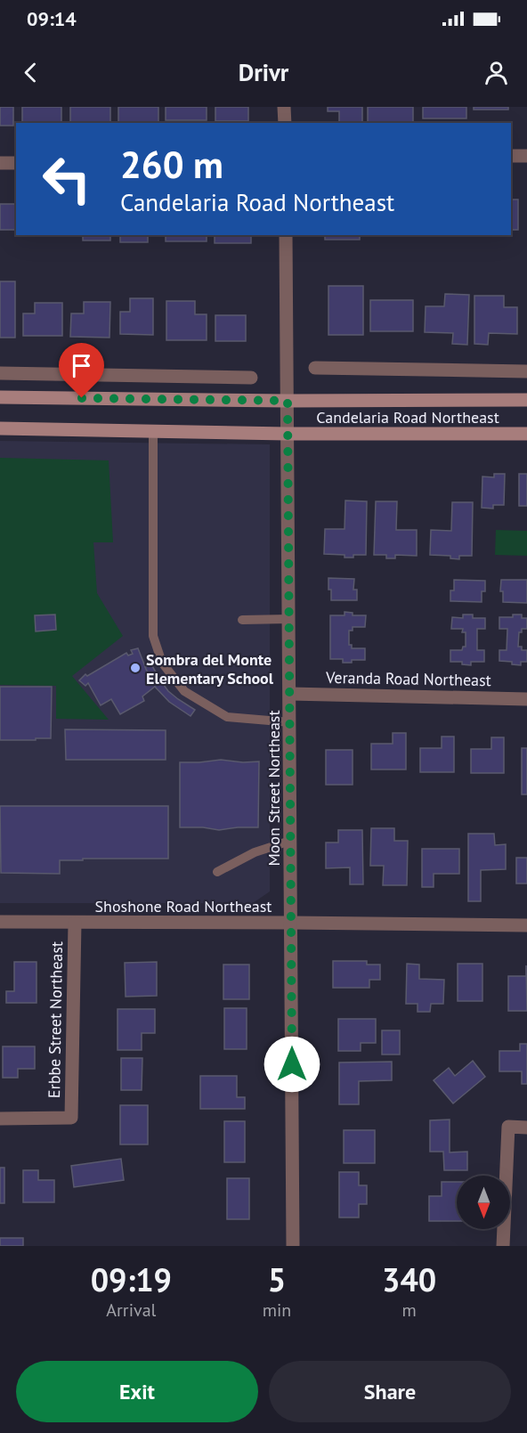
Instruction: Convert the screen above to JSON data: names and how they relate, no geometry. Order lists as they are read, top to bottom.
{
  "streets": {
    "main road": ["Candelaria Road Northeast"],
    "street": [
      "Veranda Road Northeast",
      "Moon Street Northeast",
      "Shoshone Road Northeast",
      "Erbbe Street Northeast"
    ]
  },
  "crossings": [
    ["Candelaria Road Northeast", "Moon Street Northeast"],
    ["Veranda Road Northeast", "Moon Street Northeast"],
    ["Moon Street Northeast", "Shoshone Road Northeast"],
    ["Shoshone Road Northeast", "Erbbe Street Northeast"]
  ],
  "places": ["Sombra del Monte Elementary School"],
  "north": "bottom",
  "page": {
    "status": "09:14",
    "header": "Drivr",
    "turn": ["260 m", "Candelaria Road Northeast"],
    "eta": [
      "09:19",
      "Arrival",
      "5",
      "min",
      "340",
      "m"
    ],
    "buttons": ["Exit", "Share"]
  }
}
